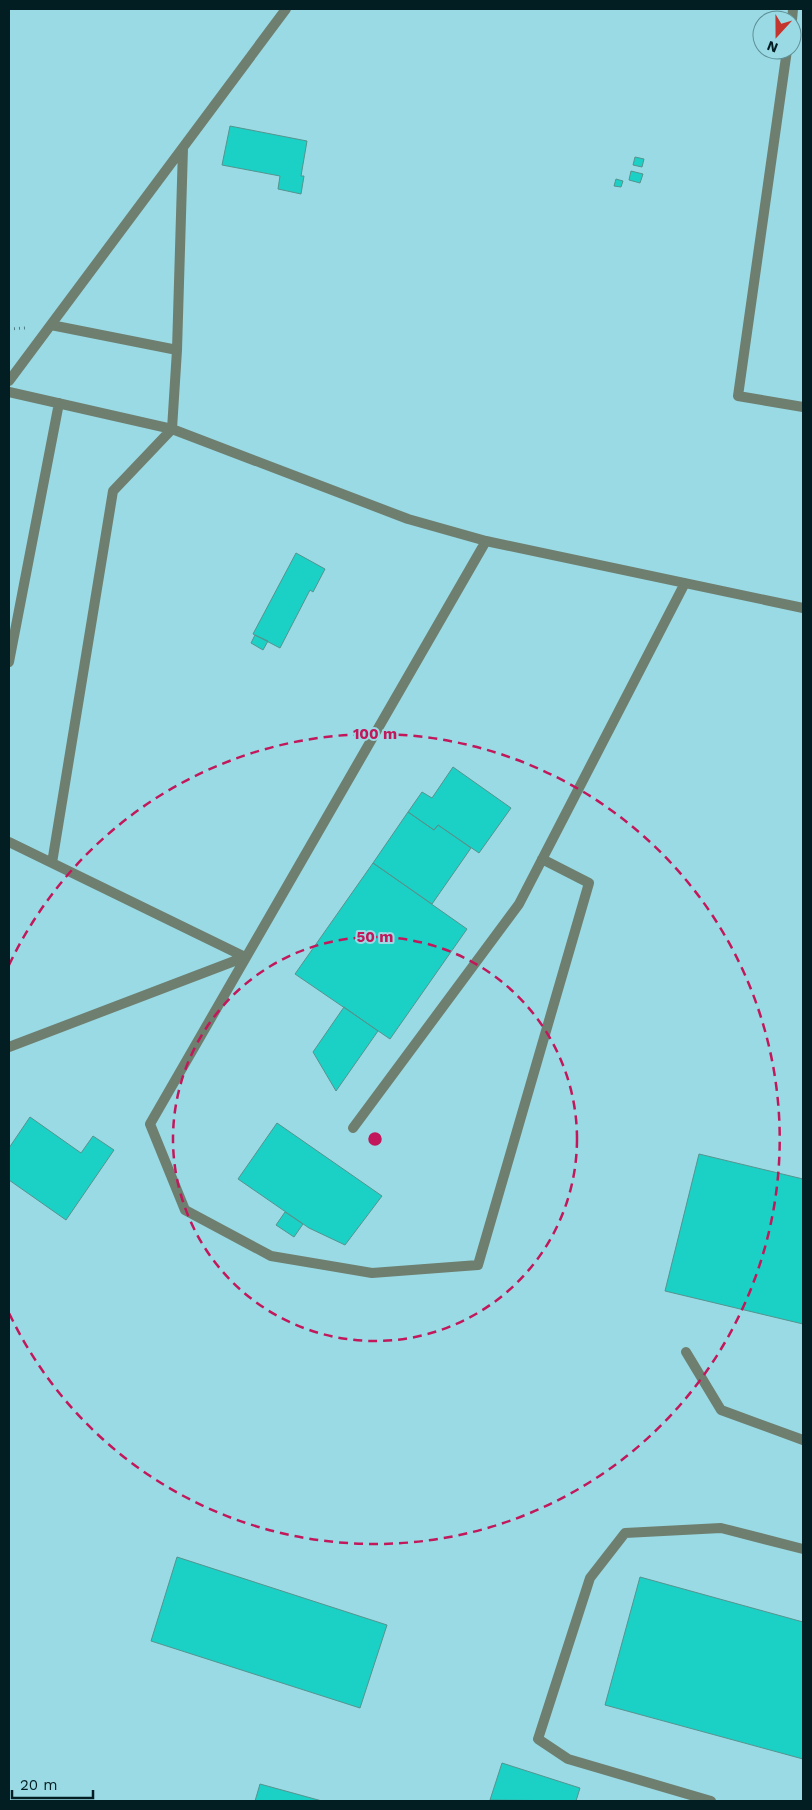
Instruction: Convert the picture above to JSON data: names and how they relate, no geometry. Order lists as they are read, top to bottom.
{
  "scale_bar": "20 m",
  "north": "bottom",
  "rings": ["100 m", "50 m"]
}
